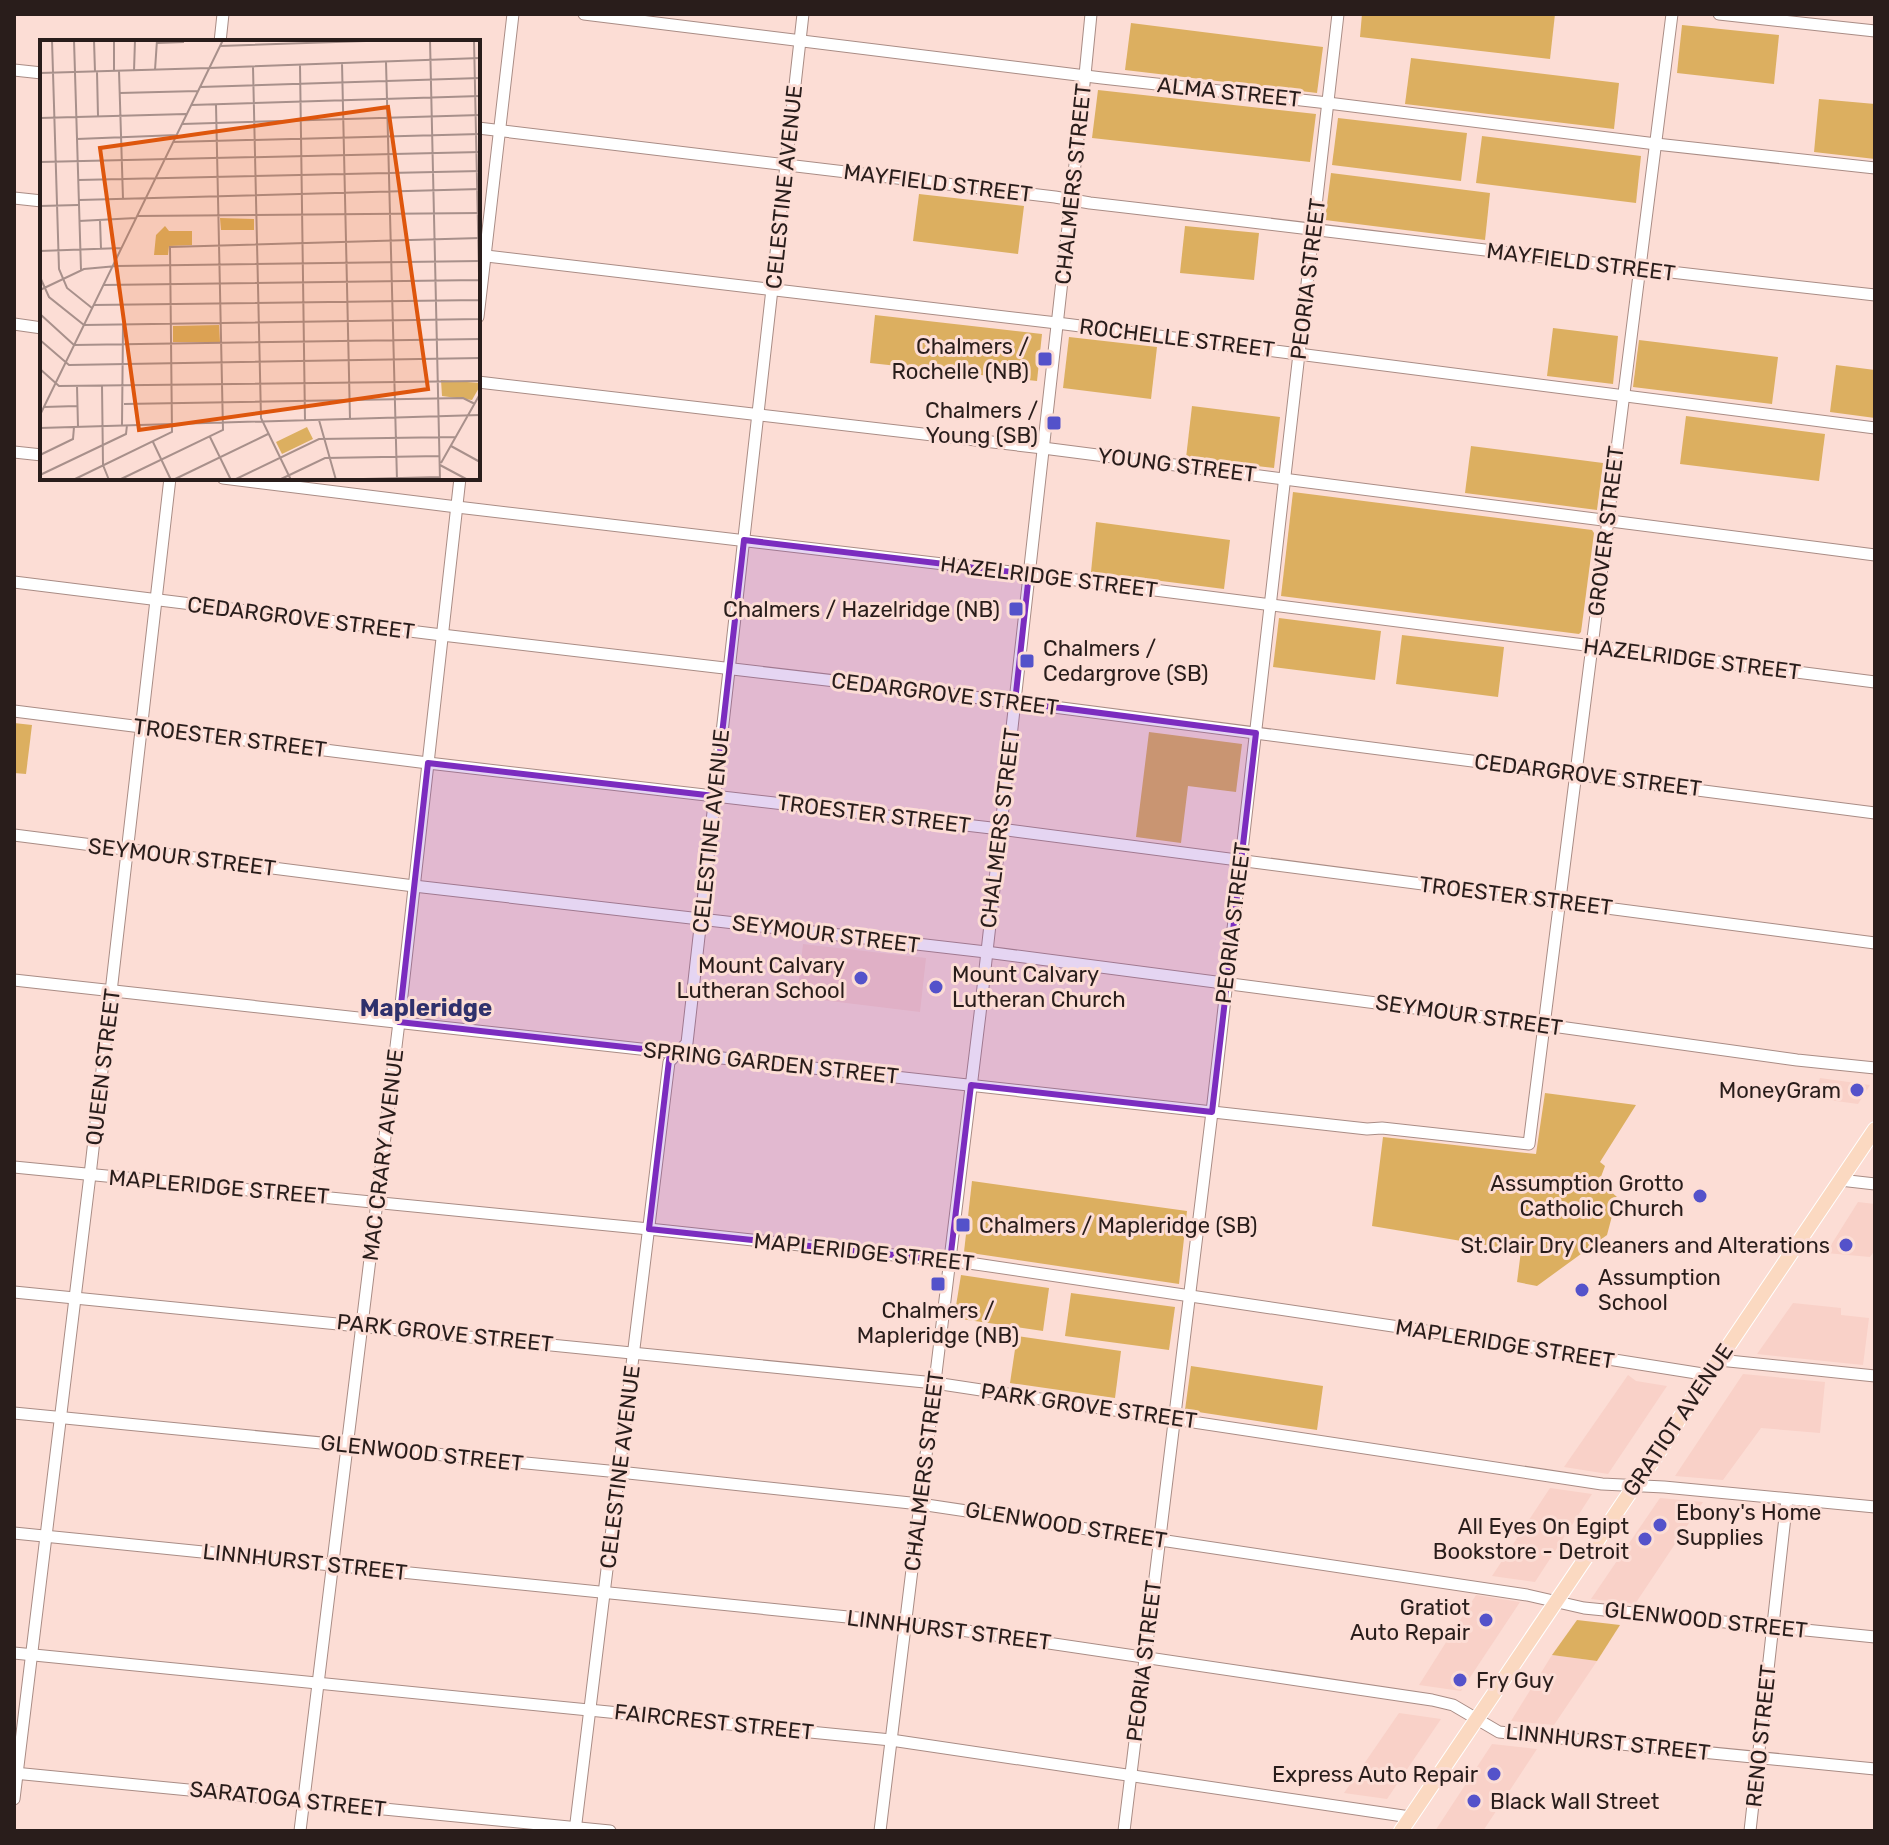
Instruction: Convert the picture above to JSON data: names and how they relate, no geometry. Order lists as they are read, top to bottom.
{
  "streets": {
    "main road": ["GRATIOT AVENUE"],
    "street": [
      "ALMA STREET",
      "MAYFIELD STREET",
      "CHALMERS STREET",
      "CELESTINE AVENUE",
      "PEORIA STREET",
      "ROCHELLE STREET",
      "YOUNG STREET",
      "GROVER STREET",
      "HAZELRIDGE STREET",
      "CEDARGROVE STREET",
      "TROESTER STREET",
      "SEYMOUR STREET",
      "SPRING GARDEN STREET",
      "QUEEN STREET",
      "MAC CRARY AVENUE",
      "MAPLERIDGE STREET",
      "PARK GROVE STREET",
      "GLENWOOD STREET",
      "LINNHURST STREET",
      "FAIRCREST STREET",
      "RENO STREET",
      "SARATOGA STREET"
    ]
  },
  "crossings": [
    ["ALMA STREET", "CHALMERS STREET"],
    ["ALMA STREET", "CELESTINE AVENUE"],
    ["ALMA STREET", "PEORIA STREET"],
    ["ALMA STREET", "GROVER STREET"],
    ["MAYFIELD STREET", "CHALMERS STREET"],
    ["MAYFIELD STREET", "CELESTINE AVENUE"],
    ["MAYFIELD STREET", "PEORIA STREET"],
    ["MAYFIELD STREET", "GROVER STREET"],
    ["CHALMERS STREET", "ROCHELLE STREET"],
    ["CHALMERS STREET", "YOUNG STREET"],
    ["CHALMERS STREET", "HAZELRIDGE STREET"],
    ["CHALMERS STREET", "CEDARGROVE STREET"],
    ["CHALMERS STREET", "TROESTER STREET"],
    ["CHALMERS STREET", "SEYMOUR STREET"],
    ["CHALMERS STREET", "SPRING GARDEN STREET"],
    ["CHALMERS STREET", "MAPLERIDGE STREET"],
    ["CHALMERS STREET", "PARK GROVE STREET"],
    ["CHALMERS STREET", "GLENWOOD STREET"],
    ["CHALMERS STREET", "LINNHURST STREET"],
    ["CHALMERS STREET", "FAIRCREST STREET"],
    ["CELESTINE AVENUE", "ROCHELLE STREET"],
    ["CELESTINE AVENUE", "YOUNG STREET"],
    ["CELESTINE AVENUE", "HAZELRIDGE STREET"],
    ["CELESTINE AVENUE", "CEDARGROVE STREET"],
    ["CELESTINE AVENUE", "TROESTER STREET"],
    ["CELESTINE AVENUE", "SEYMOUR STREET"],
    ["CELESTINE AVENUE", "SPRING GARDEN STREET"],
    ["CELESTINE AVENUE", "MAPLERIDGE STREET"],
    ["CELESTINE AVENUE", "PARK GROVE STREET"],
    ["CELESTINE AVENUE", "GLENWOOD STREET"],
    ["CELESTINE AVENUE", "LINNHURST STREET"],
    ["CELESTINE AVENUE", "FAIRCREST STREET"],
    ["CELESTINE AVENUE", "SARATOGA STREET"],
    ["PEORIA STREET", "ROCHELLE STREET"],
    ["PEORIA STREET", "YOUNG STREET"],
    ["PEORIA STREET", "HAZELRIDGE STREET"],
    ["PEORIA STREET", "CEDARGROVE STREET"],
    ["PEORIA STREET", "TROESTER STREET"],
    ["PEORIA STREET", "SEYMOUR STREET"],
    ["PEORIA STREET", "SPRING GARDEN STREET"],
    ["PEORIA STREET", "MAPLERIDGE STREET"],
    ["PEORIA STREET", "PARK GROVE STREET"],
    ["PEORIA STREET", "GLENWOOD STREET"],
    ["PEORIA STREET", "LINNHURST STREET"],
    ["PEORIA STREET", "FAIRCREST STREET"],
    ["ROCHELLE STREET", "GROVER STREET"],
    ["YOUNG STREET", "GROVER STREET"],
    ["GROVER STREET", "HAZELRIDGE STREET"],
    ["GROVER STREET", "CEDARGROVE STREET"],
    ["GROVER STREET", "TROESTER STREET"],
    ["GROVER STREET", "SEYMOUR STREET"],
    ["GROVER STREET", "SPRING GARDEN STREET"],
    ["HAZELRIDGE STREET", "MAC CRARY AVENUE"],
    ["CEDARGROVE STREET", "QUEEN STREET"],
    ["CEDARGROVE STREET", "MAC CRARY AVENUE"],
    ["TROESTER STREET", "QUEEN STREET"],
    ["TROESTER STREET", "MAC CRARY AVENUE"],
    ["SEYMOUR STREET", "QUEEN STREET"],
    ["SEYMOUR STREET", "MAC CRARY AVENUE"],
    ["SPRING GARDEN STREET", "QUEEN STREET"],
    ["SPRING GARDEN STREET", "MAC CRARY AVENUE"],
    ["QUEEN STREET", "MAPLERIDGE STREET"],
    ["QUEEN STREET", "PARK GROVE STREET"],
    ["QUEEN STREET", "GLENWOOD STREET"],
    ["QUEEN STREET", "LINNHURST STREET"],
    ["QUEEN STREET", "FAIRCREST STREET"],
    ["QUEEN STREET", "SARATOGA STREET"],
    ["MAC CRARY AVENUE", "MAPLERIDGE STREET"],
    ["MAC CRARY AVENUE", "PARK GROVE STREET"],
    ["MAC CRARY AVENUE", "GLENWOOD STREET"],
    ["MAC CRARY AVENUE", "LINNHURST STREET"],
    ["MAC CRARY AVENUE", "FAIRCREST STREET"],
    ["MAC CRARY AVENUE", "SARATOGA STREET"],
    ["MAPLERIDGE STREET", "GRATIOT AVENUE"],
    ["PARK GROVE STREET", "GRATIOT AVENUE"],
    ["PARK GROVE STREET", "RENO STREET"],
    ["GRATIOT AVENUE", "GLENWOOD STREET"],
    ["GRATIOT AVENUE", "LINNHURST STREET"],
    ["GRATIOT AVENUE", "FAIRCREST STREET"],
    ["GLENWOOD STREET", "RENO STREET"],
    ["LINNHURST STREET", "RENO STREET"]
  ],
  "districts": ["Mapleridge"],
  "places": {
    "transit": [
      "Chalmers / Rochelle (NB)",
      "Chalmers / Young (SB)",
      "Chalmers / Hazelridge (NB)",
      "Chalmers / Cedargrove (SB)",
      "Chalmers / Mapleridge (SB)",
      "Chalmers / Mapleridge (NB)"
    ],
    "other": [
      "Mount Calvary Lutheran School",
      "Mount Calvary Lutheran Church",
      "MoneyGram",
      "Assumption Grotto Catholic Church",
      "St.Clair Dry Cleaners and Alterations",
      "Assumption School",
      "Ebony's Home Supplies",
      "All Eyes On Egipt Bookstore - Detroit",
      "Gratiot Auto Repair",
      "Fry Guy",
      "Express Auto Repair",
      "Black Wall Street"
    ]
  }
}
